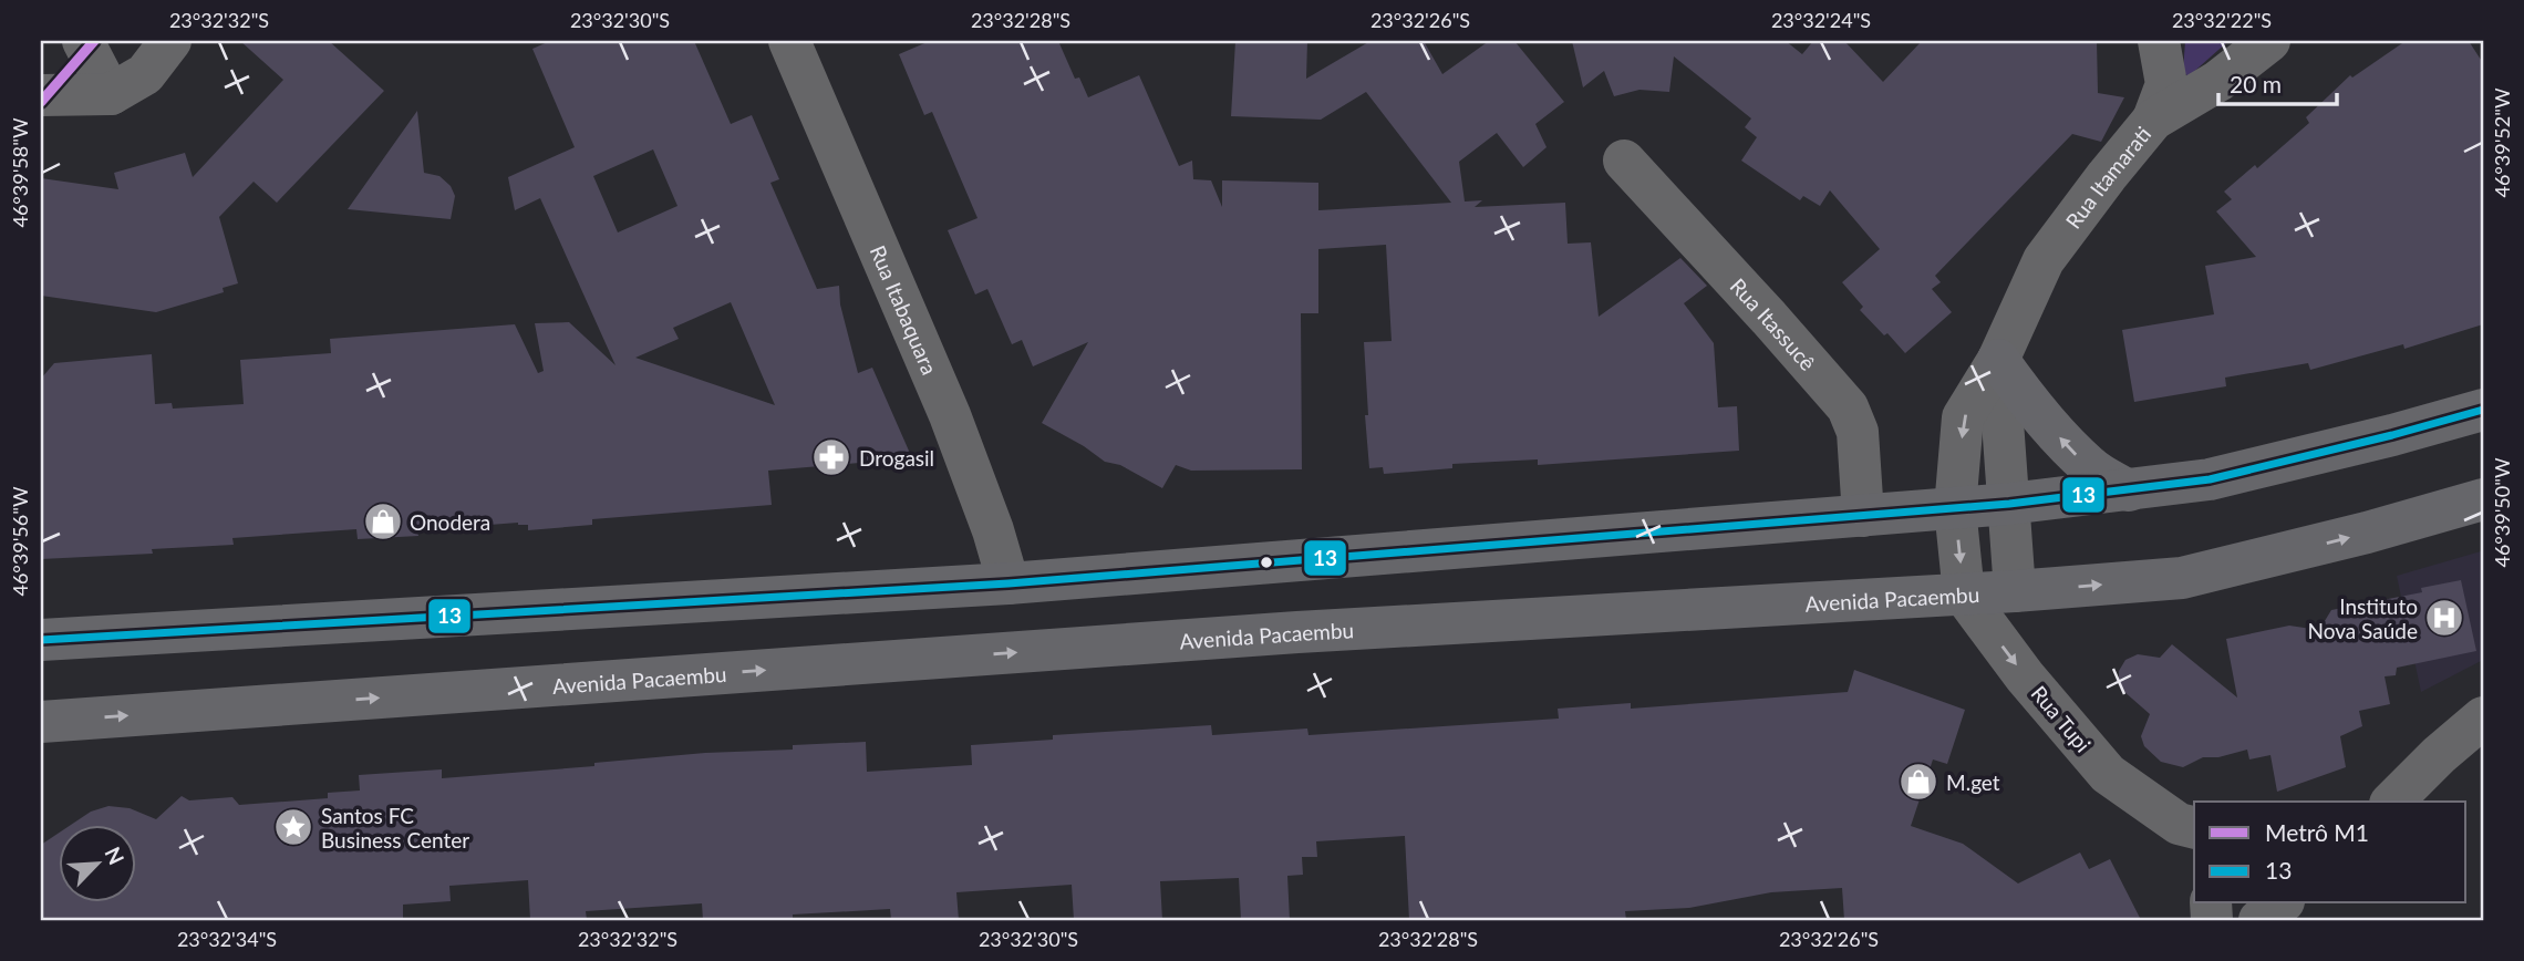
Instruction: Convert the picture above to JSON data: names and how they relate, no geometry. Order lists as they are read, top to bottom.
{
  "streets": {
    "main road": ["Avenida Pacaembu"],
    "street": [
      "Rua Itamarati",
      "Rua Itabaquara",
      "Rua Itassucê",
      "Rua Tupi"
    ]
  },
  "crossings": [
    ["Rua Itamarati", "Avenida Pacaembu"],
    ["Rua Itamarati", "Rua Tupi"],
    ["Avenida Pacaembu", "Rua Tupi"]
  ],
  "one_way": ["Rua Tupi"],
  "places": {
    "pharmacy": ["Drogasil"],
    "shop": ["Onodera", "M.get"],
    "hospital": ["Instituto Nova Saúde"],
    "place": ["Santos FC Business Center"]
  },
  "lines": ["metro line M1", "transit line 13"],
  "legend": ["Metrô M1", "13"],
  "scale_bar": "20 m",
  "north": "top right",
  "coordinates": [
    "23°32'32\"S",
    "23°32'30\"S",
    "23°32'28\"S",
    "23°32'26\"S",
    "23°32'24\"S",
    "23°32'22\"S",
    "46°39'52\"W",
    "46°39'58\"W",
    "46°39'50\"W",
    "46°39'56\"W",
    "23°32'34\"S"
  ]
}
